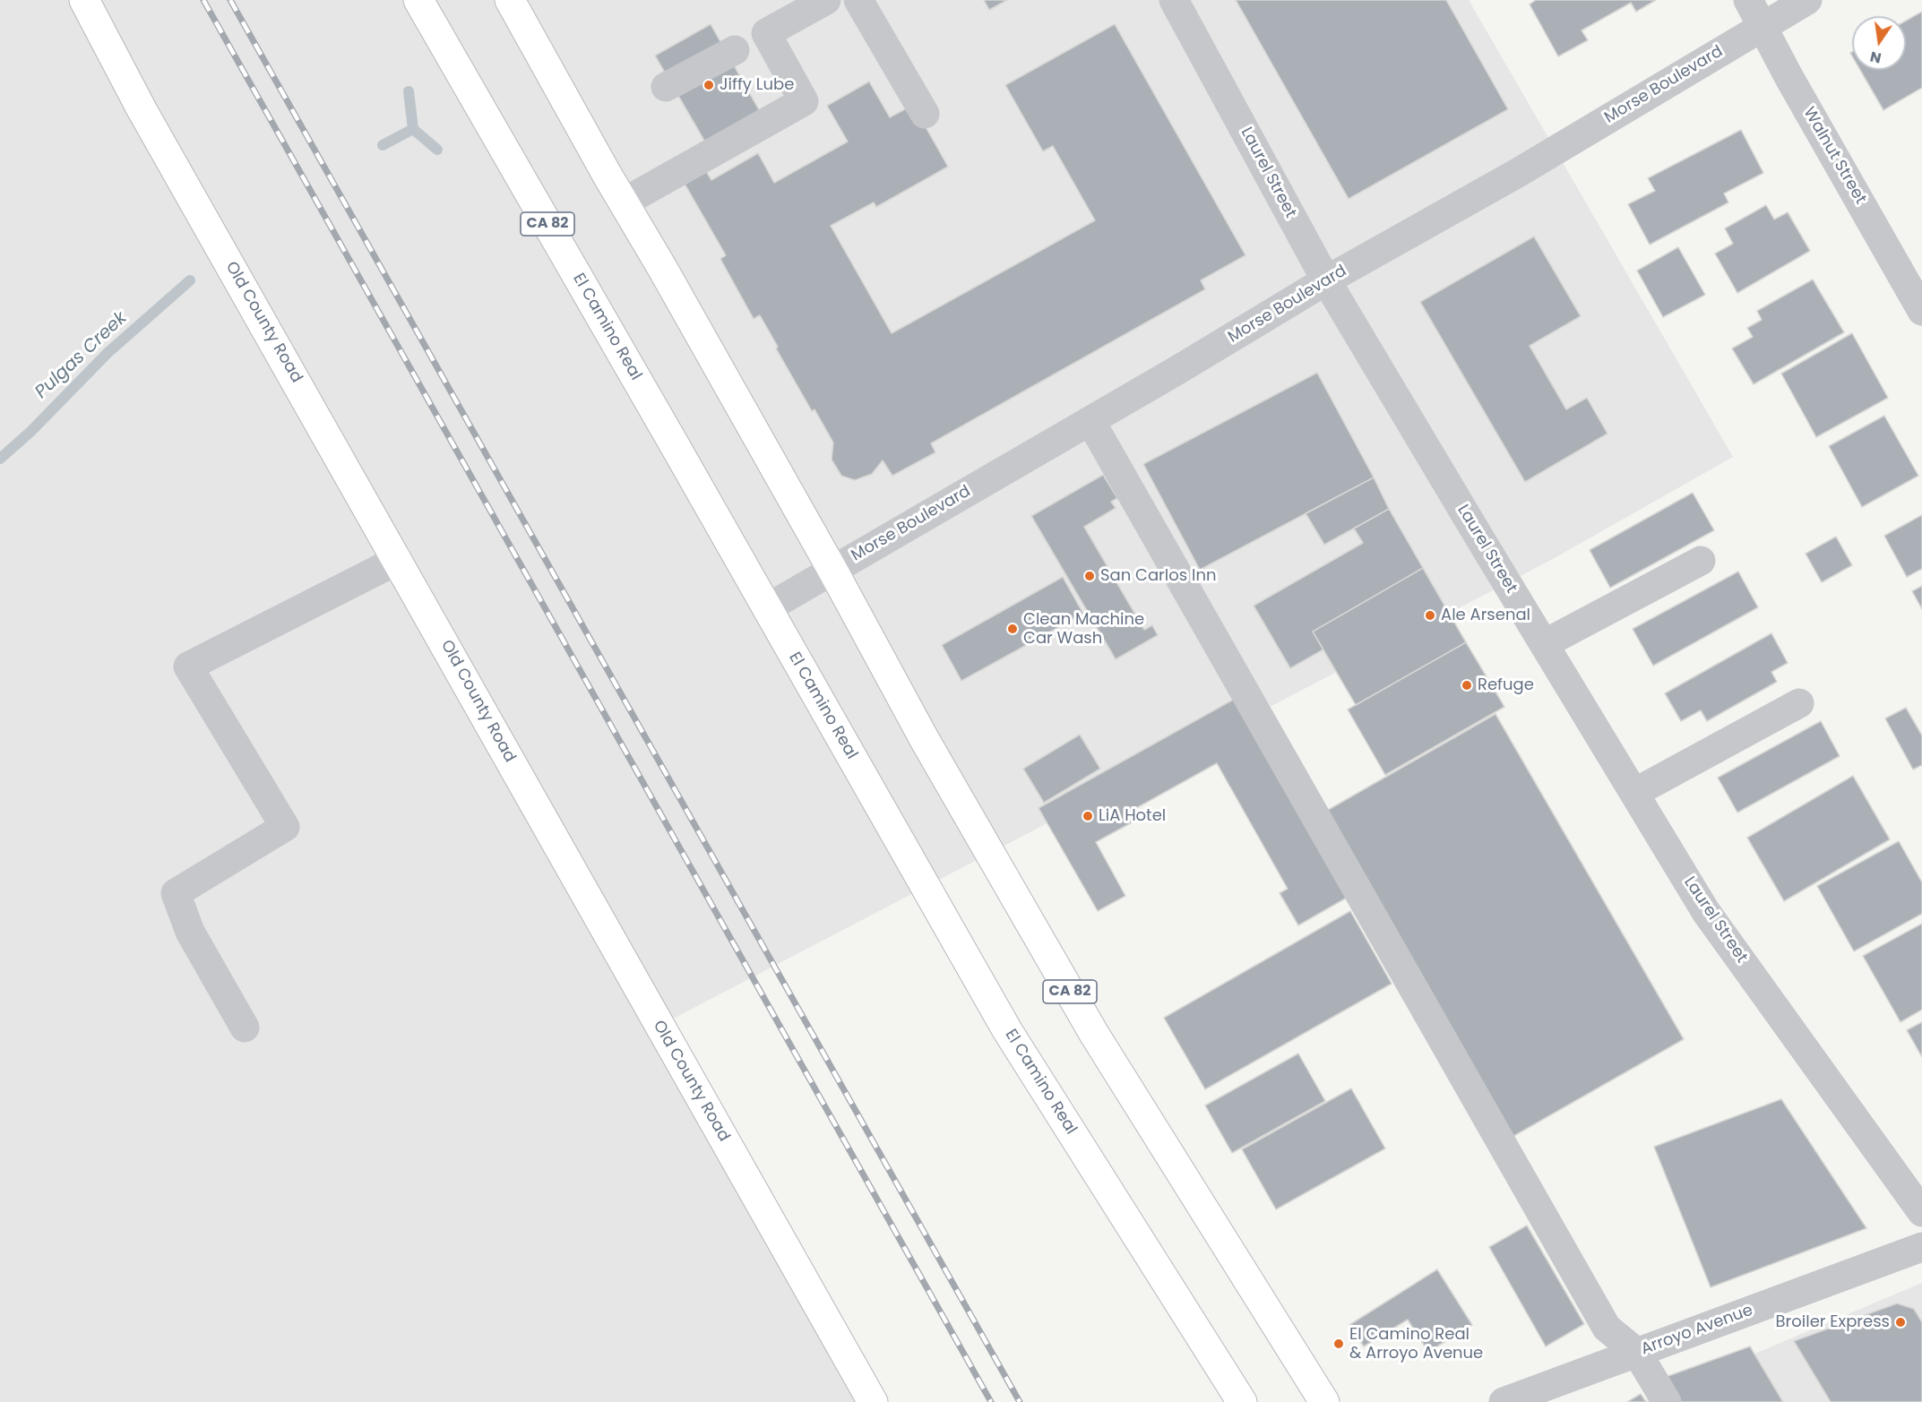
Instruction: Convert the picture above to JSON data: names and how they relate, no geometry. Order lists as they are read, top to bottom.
{
  "streets": {
    "main road": ["CA 82", "Old County Road", "El Camino Real"],
    "street": [
      "Morse Boulevard",
      "Walnut Street",
      "Laurel Street",
      "Arroyo Avenue"
    ]
  },
  "crossings": [
    ["Morse Boulevard", "Walnut Street"],
    ["Morse Boulevard", "Laurel Street"],
    ["Morse Boulevard", "CA 82"],
    ["Morse Boulevard", "El Camino Real"]
  ],
  "water": ["Pulgas Creek"],
  "places": [
    "Jiffy Lube",
    "San Carlos Inn",
    "Ale Arsenal",
    "Clean Machine Car Wash",
    "Refuge",
    "LiA Hotel",
    "Broiler Express",
    "El Camino Real & Arroyo Avenue"
  ],
  "north": "bottom"
}
